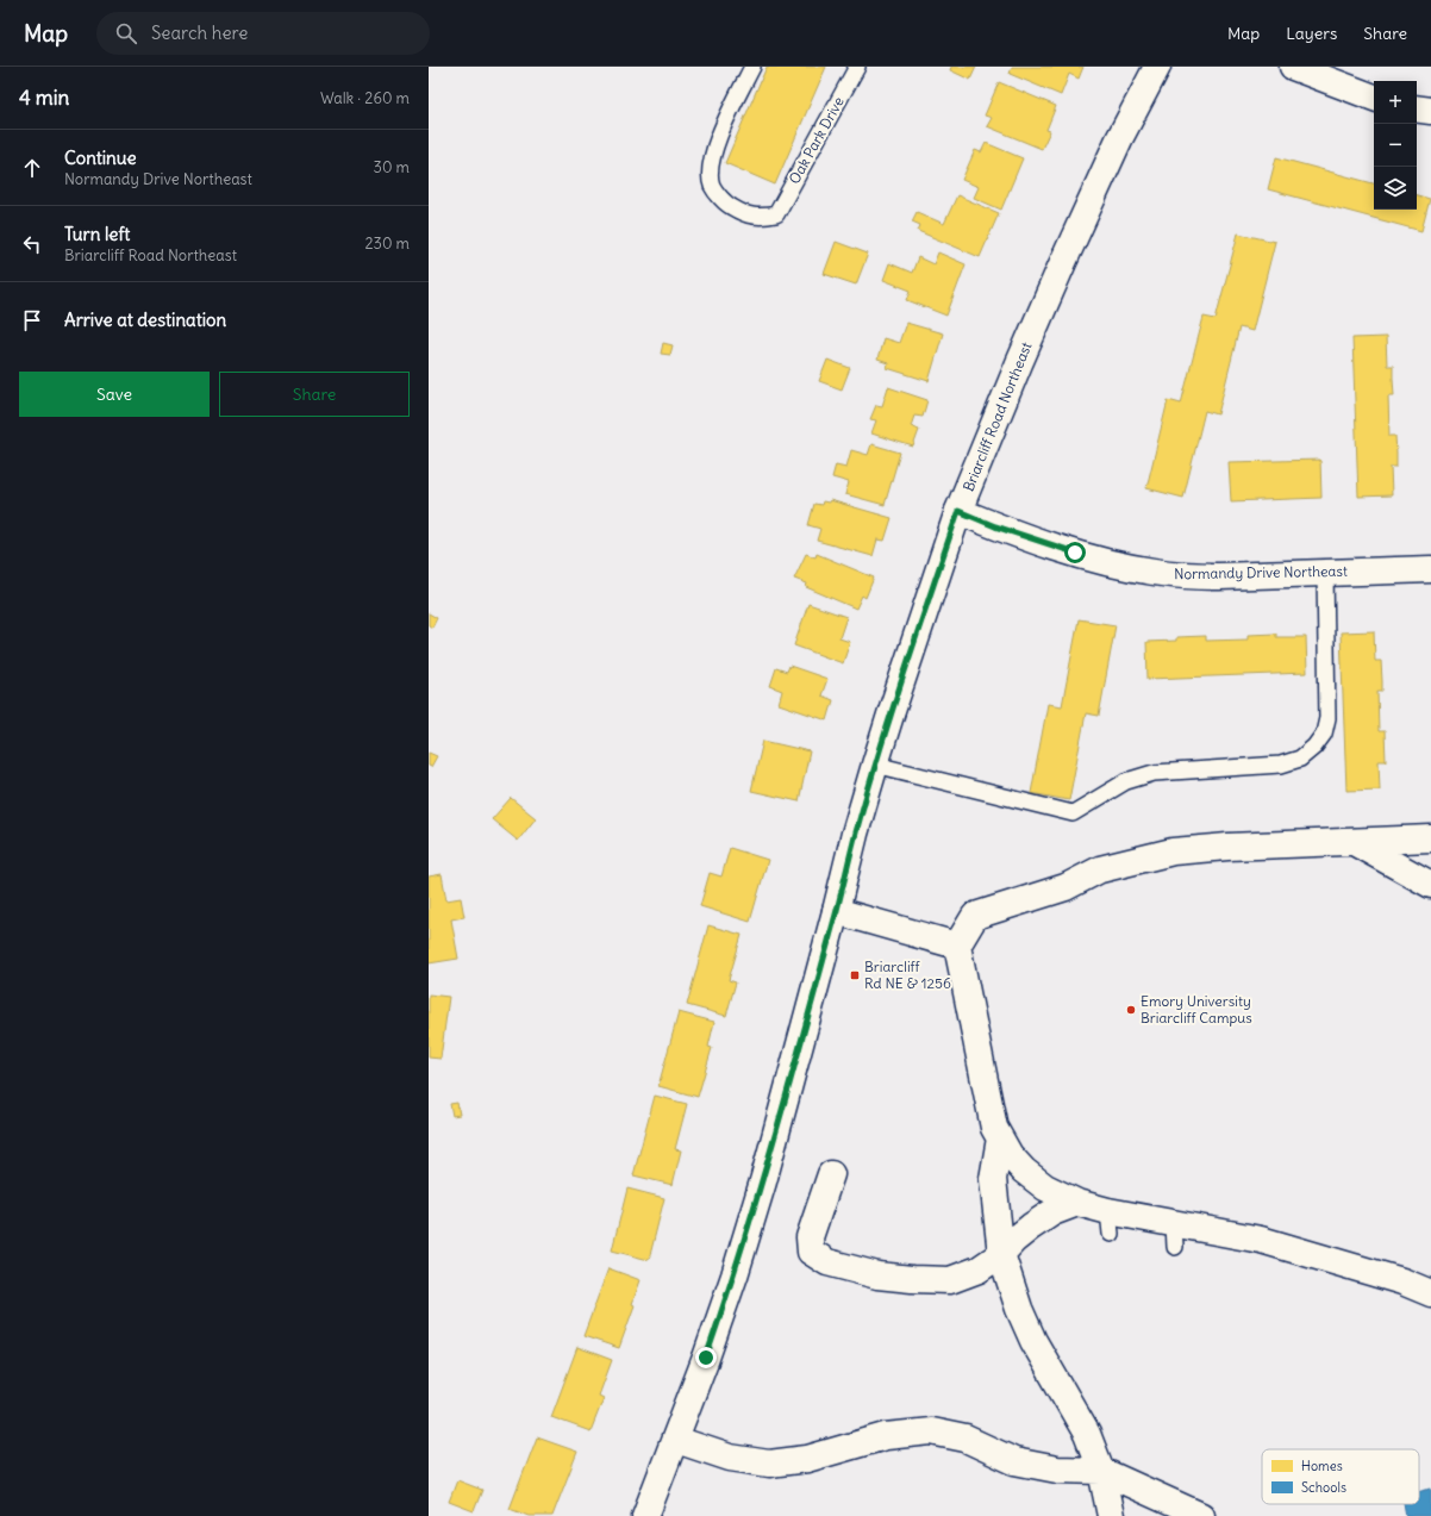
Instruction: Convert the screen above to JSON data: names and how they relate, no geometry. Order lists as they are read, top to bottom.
{
  "streets": {
    "street": ["Briarcliff Road Northeast", "Normandy Drive Northeast"],
    "lane": ["Oak Park Drive"]
  },
  "crossings": [
    ["Briarcliff Road Northeast", "Normandy Drive Northeast"]
  ],
  "places": {
    "transit": ["Briarcliff Rd NE & 1256"],
    "other": ["Emory University Briarcliff Campus"]
  },
  "legend": ["Homes", "Schools"],
  "page": {
    "header": "Map",
    "search": "Search here",
    "nav": ["Map", "Layers", "Share"],
    "heading": ["4 min", "Walk · 260 m"],
    "map_buttons": ["+", "−"],
    "list": [
      ["Continue", "Normandy Drive Northeast", "30 m"],
      ["Turn left", "Briarcliff Road Northeast", "230 m"],
      "Arrive at destination"
    ],
    "buttons": ["Save", "Share"]
  }
}
